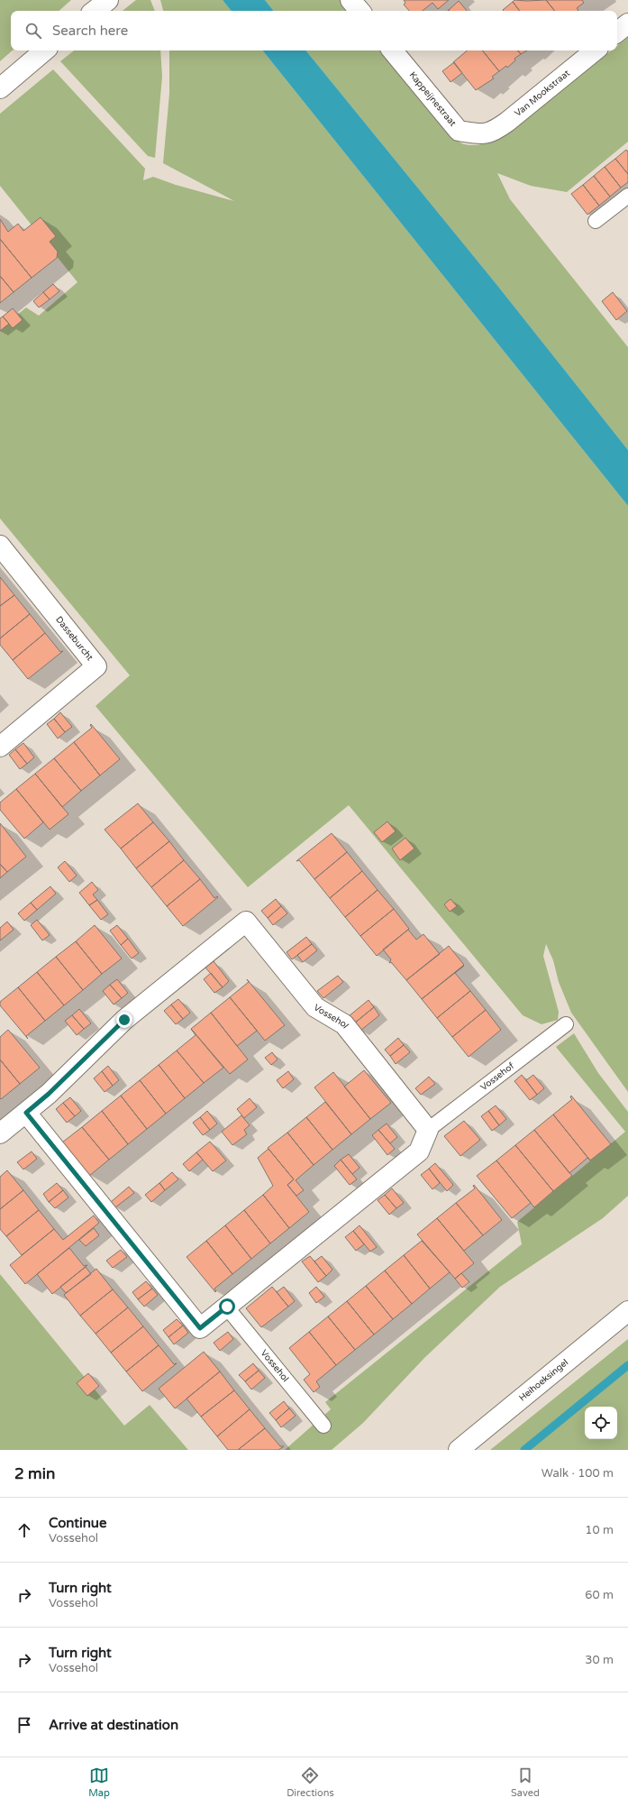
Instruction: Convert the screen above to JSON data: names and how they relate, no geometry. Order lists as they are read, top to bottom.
{
  "streets": {
    "street": [
      "Van Mookstraat",
      "Kappeijnestraat",
      "Dasseburcht",
      "Vossehol",
      "Heihoeksingel"
    ],
    "lane": ["Vossehof"]
  },
  "crossings": [
    ["Van Mookstraat", "Kappeijnestraat"],
    ["Vossehol", "Vossehof"]
  ],
  "page": {
    "search": "Search here",
    "heading": ["2 min", "Walk · 100 m"],
    "list": [
      ["Continue", "Vossehol", "10 m"],
      ["Turn right", "Vossehol", "60 m"],
      ["Turn right", "Vossehol", "30 m"],
      "Arrive at destination"
    ],
    "nav": ["Map", "Directions", "Saved"]
  }
}
